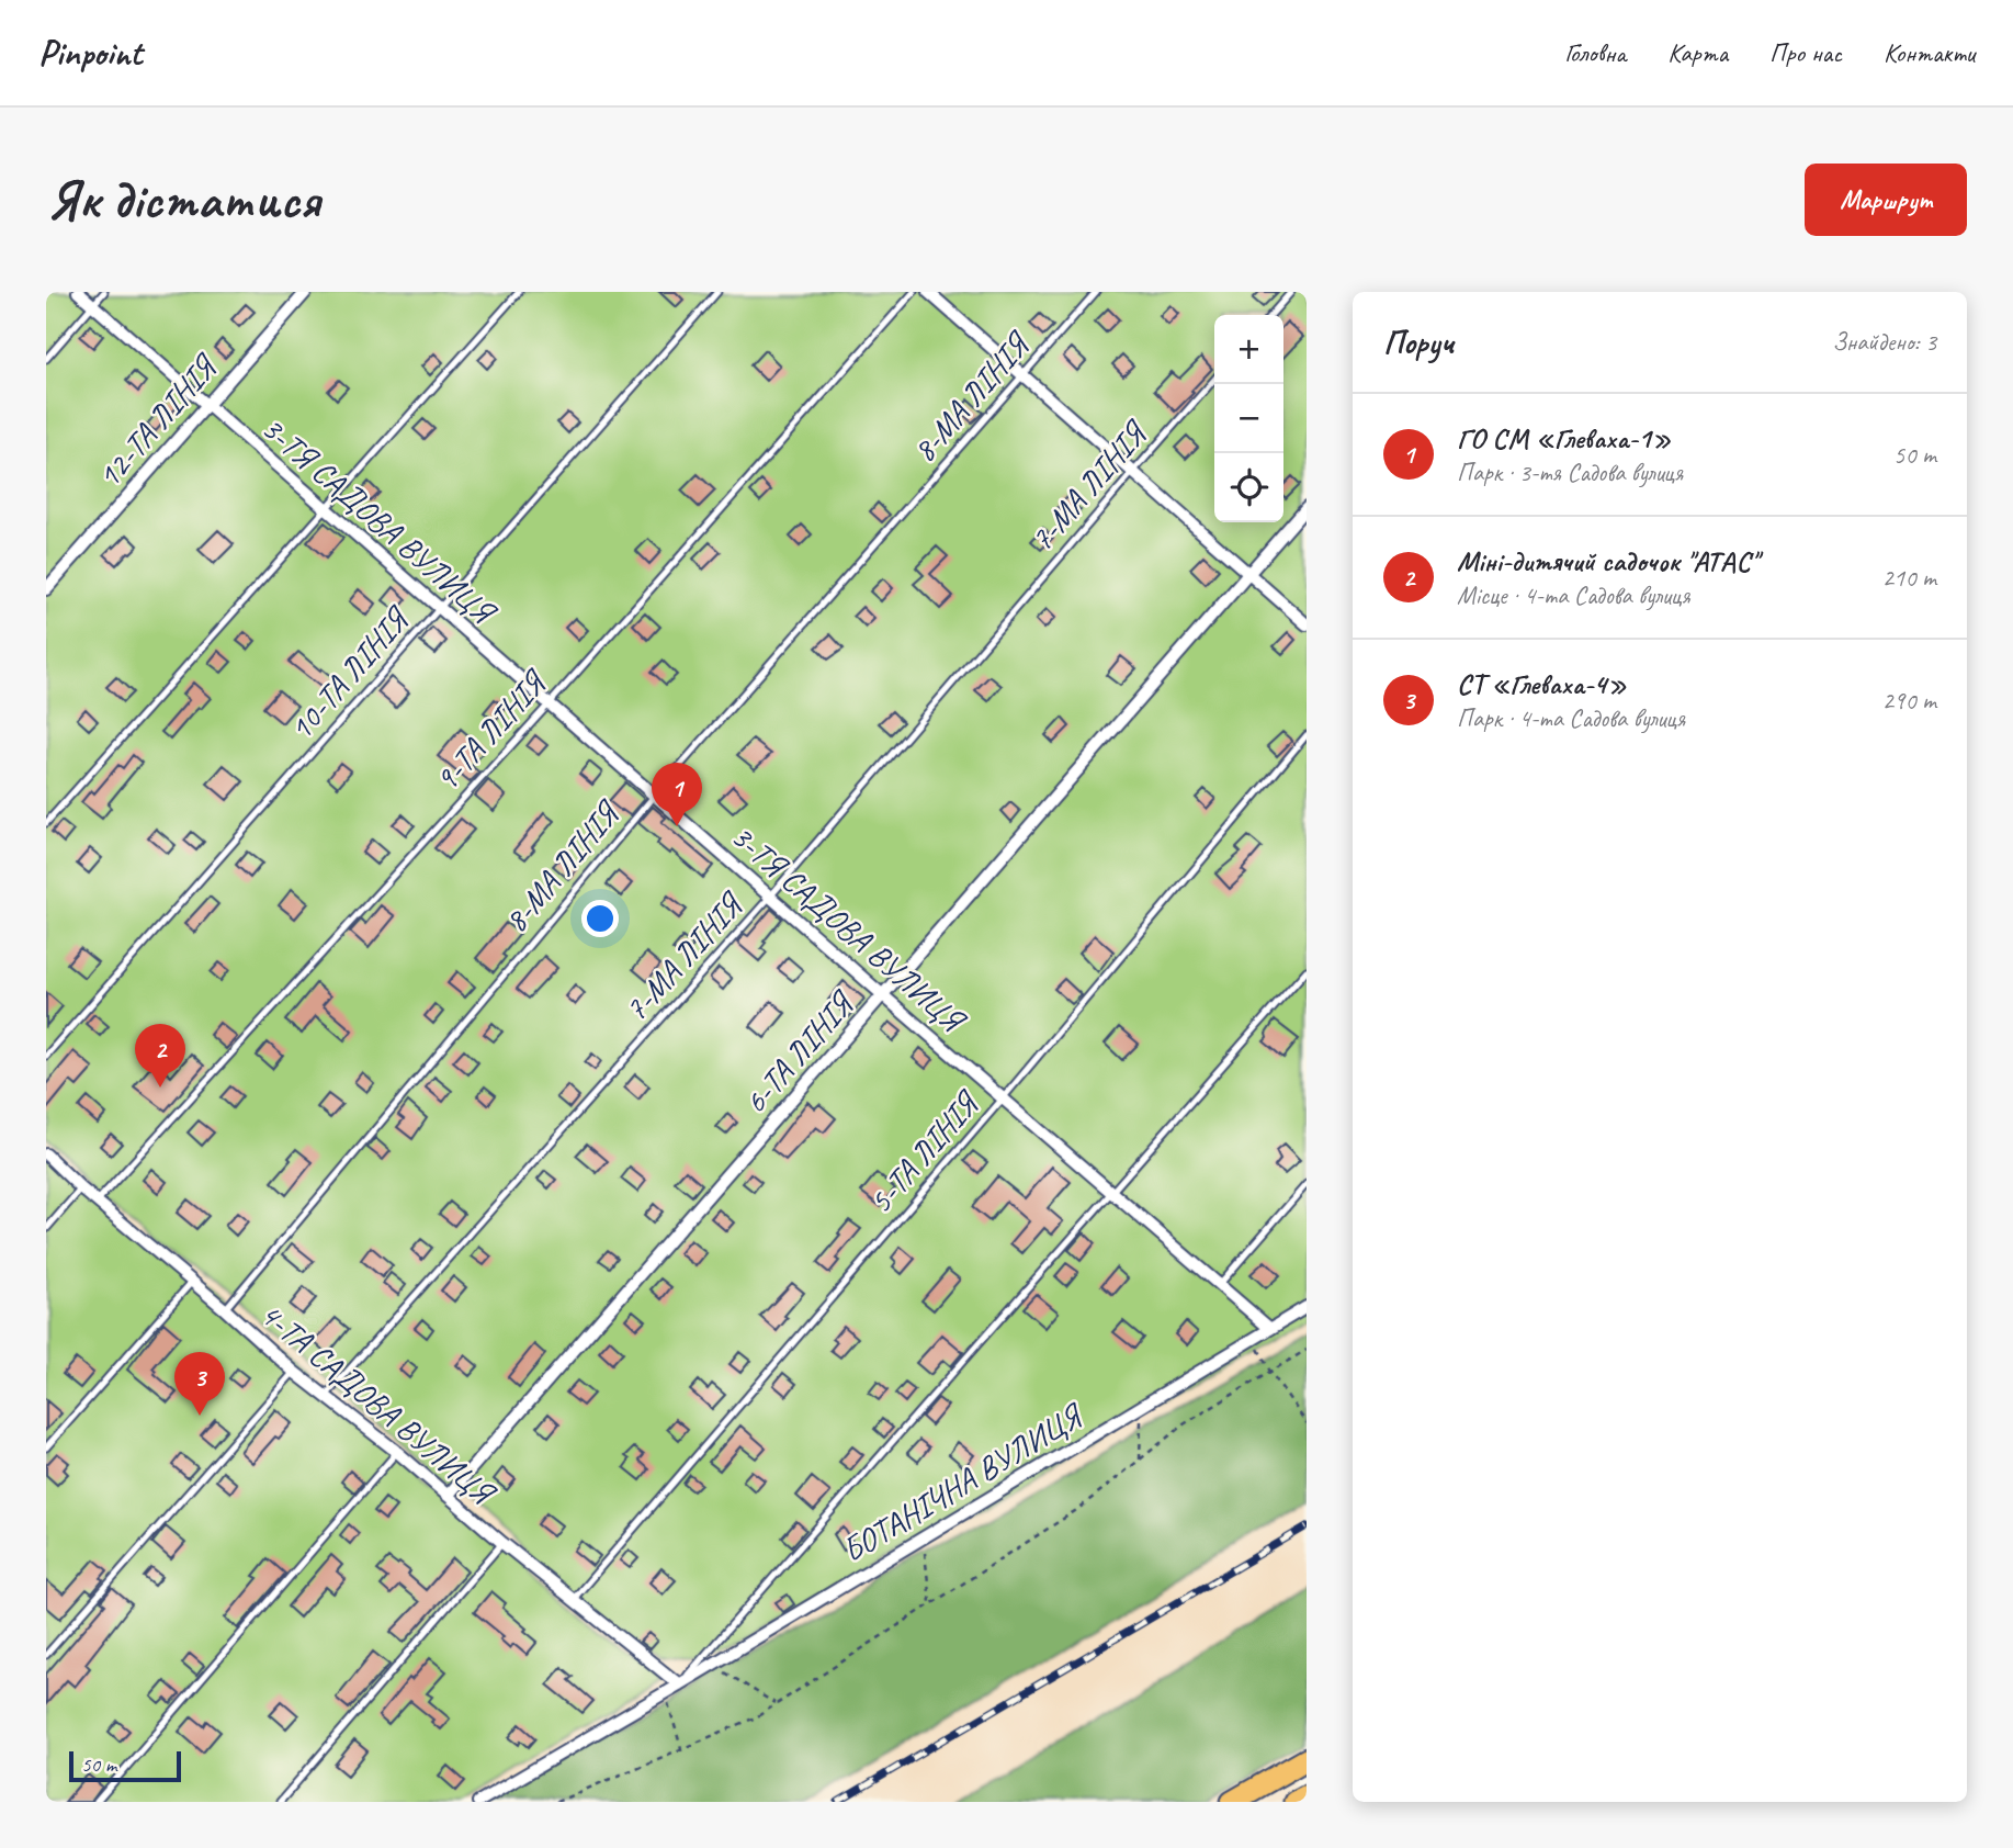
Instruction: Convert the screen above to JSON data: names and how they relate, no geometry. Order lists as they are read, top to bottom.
{
  "streets": {
    "street": [
      "12-ТА ЛІНІЯ",
      "3-ТЯ САДОВА ВУЛИЦЯ",
      "6-ТА ЛІНІЯ",
      "4-ТА САДОВА ВУЛИЦЯ",
      "БОТАНІЧНА ВУЛИЦЯ"
    ],
    "lane": [
      "8-МА ЛІНІЯ",
      "7-МА ЛІНІЯ",
      "10-ТА ЛІНІЯ",
      "9-ТА ЛІНІЯ",
      "5-ТА ЛІНІЯ"
    ]
  },
  "crossings": [
    ["8-МА ЛІНІЯ", "3-ТЯ САДОВА ВУЛИЦЯ"],
    ["8-МА ЛІНІЯ", "4-ТА САДОВА ВУЛИЦЯ"],
    ["12-ТА ЛІНІЯ", "3-ТЯ САДОВА ВУЛИЦЯ"],
    ["7-МА ЛІНІЯ", "3-ТЯ САДОВА ВУЛИЦЯ"],
    ["7-МА ЛІНІЯ", "4-ТА САДОВА ВУЛИЦЯ"],
    ["3-ТЯ САДОВА ВУЛИЦЯ", "10-ТА ЛІНІЯ"],
    ["3-ТЯ САДОВА ВУЛИЦЯ", "9-ТА ЛІНІЯ"],
    ["3-ТЯ САДОВА ВУЛИЦЯ", "6-ТА ЛІНІЯ"],
    ["3-ТЯ САДОВА ВУЛИЦЯ", "5-ТА ЛІНІЯ"],
    ["3-ТЯ САДОВА ВУЛИЦЯ", "БОТАНІЧНА ВУЛИЦЯ"],
    ["9-ТА ЛІНІЯ", "4-ТА САДОВА ВУЛИЦЯ"],
    ["6-ТА ЛІНІЯ", "4-ТА САДОВА ВУЛИЦЯ"],
    ["5-ТА ЛІНІЯ", "4-ТА САДОВА ВУЛИЦЯ"],
    ["4-ТА САДОВА ВУЛИЦЯ", "БОТАНІЧНА ВУЛИЦЯ"]
  ],
  "scale_bar": "50 m",
  "page": {
    "header": "Pinpoint",
    "nav": [
      "Головна",
      "Карта",
      "Про нас",
      "Контакти"
    ],
    "buttons": "Маршрут",
    "title": "Як дістатися",
    "heading": ["Поруч", "Знайдено: 3"],
    "map_buttons": ["+", "−"],
    "list": [
      {
        "mark": "1",
        "name": "ГО СМ «Глеваха-1»",
        "note": "Парк · 3-тя Садова вулиця",
        "value": "50 m"
      },
      {
        "mark": "2",
        "name": "Міні-дитячий садочок \"АТАС\"",
        "note": "Місце · 4-та Садова вулиця",
        "value": "210 m"
      },
      {
        "mark": "3",
        "name": "СТ «Глеваха-4»",
        "note": "Парк · 4-та Садова вулиця",
        "value": "290 m"
      }
    ],
    "pins": ["1", "2", "3"],
    "scale": "50 m"
  }
}
